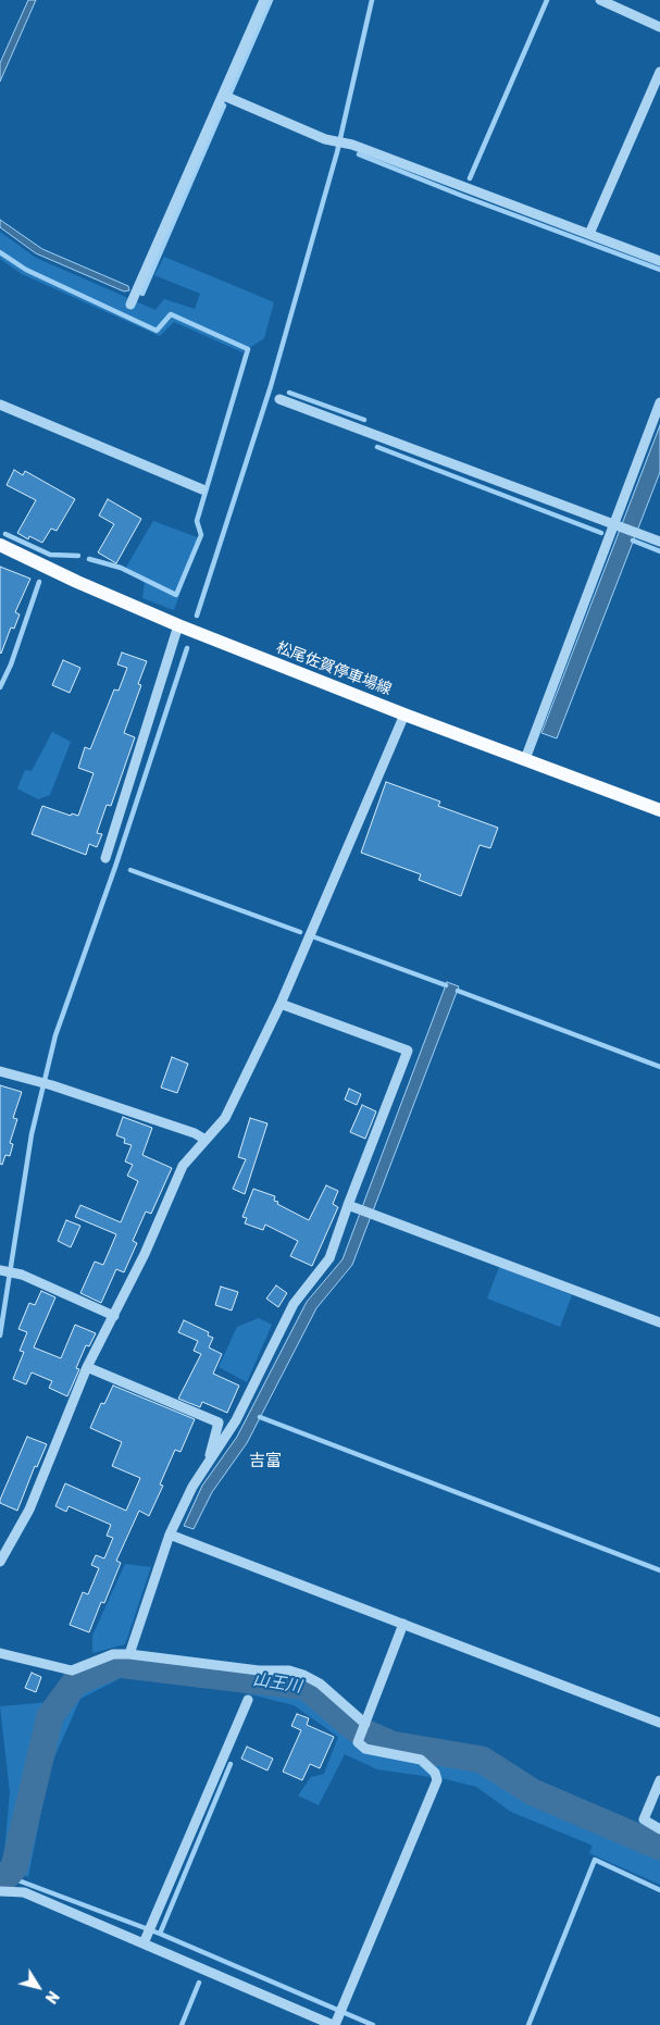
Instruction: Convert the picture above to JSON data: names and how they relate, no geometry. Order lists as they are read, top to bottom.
{
  "streets": {
    "main road": ["松尾佐賀停車場線"]
  },
  "districts": ["吉富"],
  "water": ["山王川"],
  "north": "bottom right"
}
